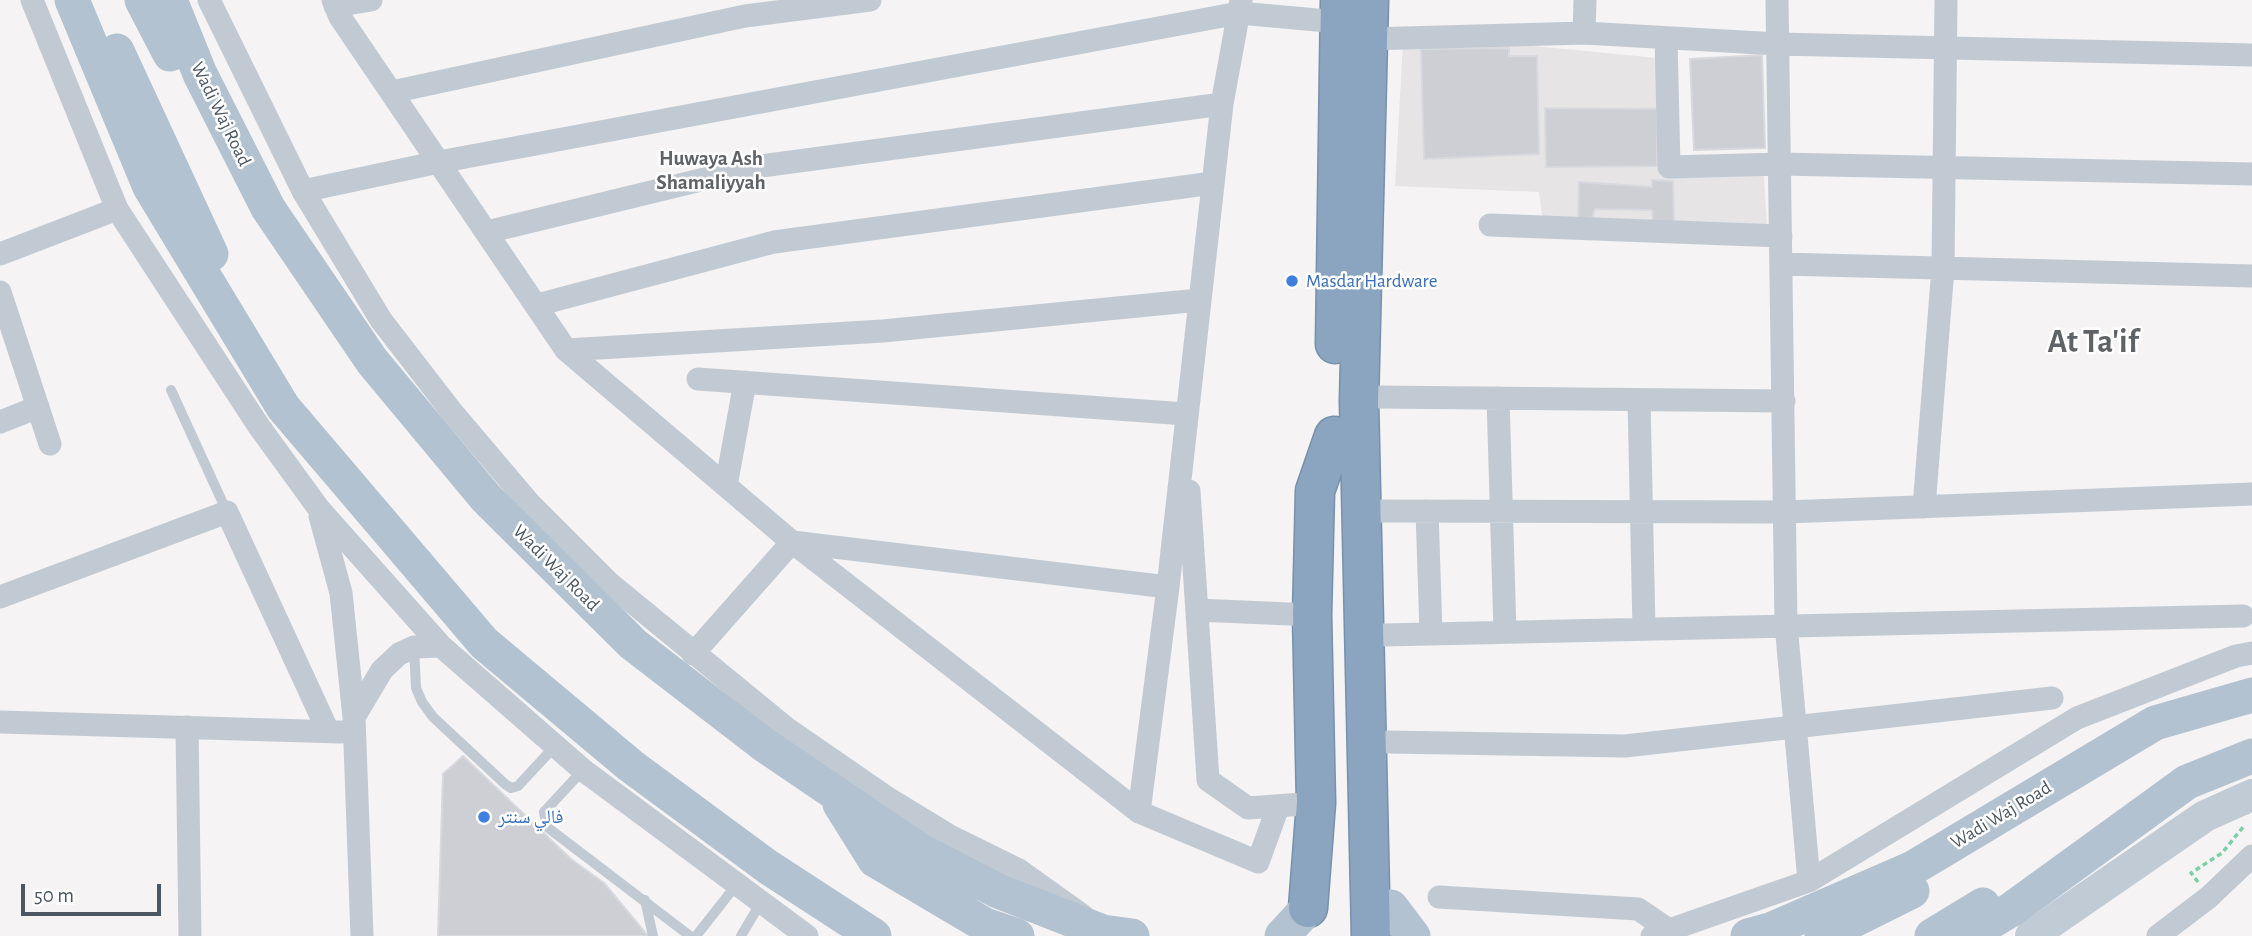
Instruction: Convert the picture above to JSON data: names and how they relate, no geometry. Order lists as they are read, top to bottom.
{
  "streets": {
    "main road": ["Wadi Waj Road"]
  },
  "districts": ["Huwaya Ash Shamaliyyah", "At Ta'if"],
  "places": ["Masdar Hardware", "فالي سنتر"],
  "scale_bar": "50 m"
}
